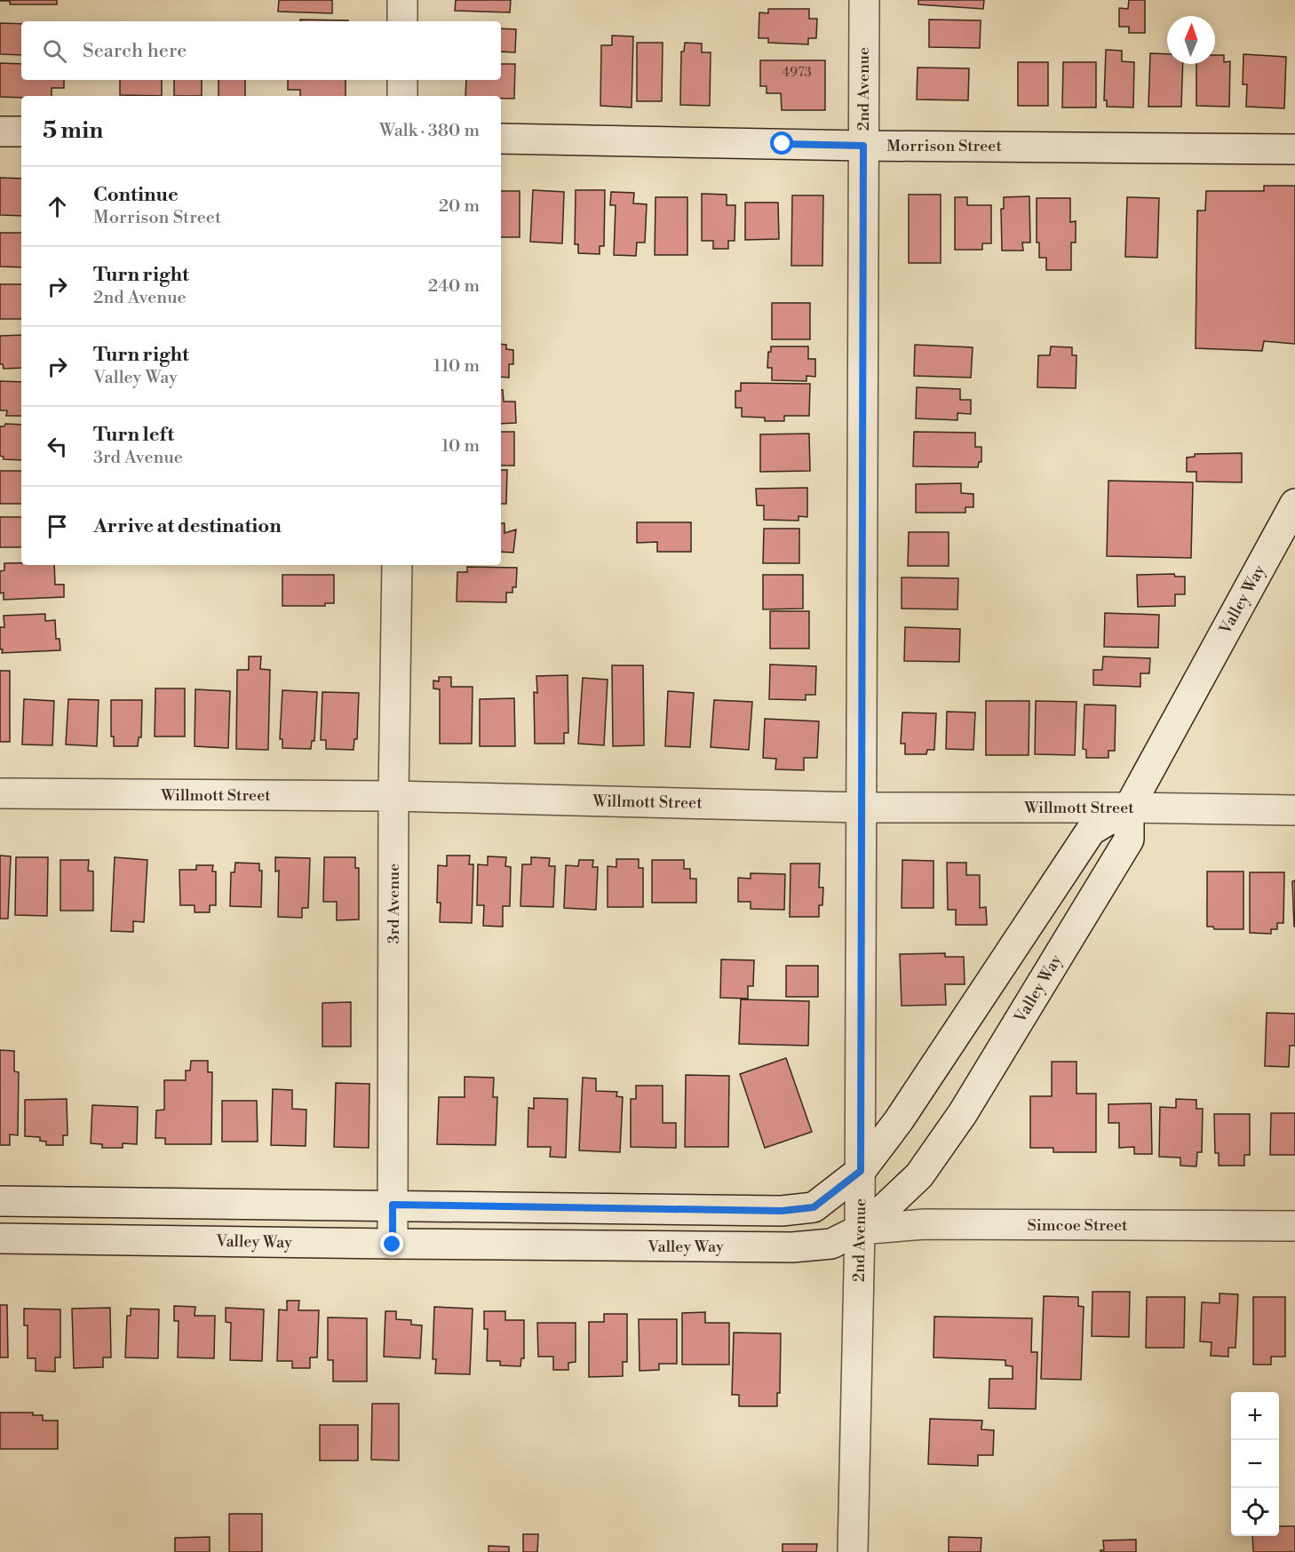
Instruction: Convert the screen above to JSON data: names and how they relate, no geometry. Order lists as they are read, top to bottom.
{
  "streets": {
    "street": [
      "2nd Avenue",
      "Morrison Street",
      "Valley Way",
      "Willmott Street",
      "3rd Avenue",
      "Simcoe Street"
    ]
  },
  "crossings": [
    ["2nd Avenue", "Morrison Street"],
    ["2nd Avenue", "Valley Way"],
    ["2nd Avenue", "Willmott Street"],
    ["2nd Avenue", "Simcoe Street"],
    ["Valley Way", "Willmott Street"],
    ["Valley Way", "3rd Avenue"],
    ["Valley Way", "Simcoe Street"],
    ["Willmott Street", "3rd Avenue"]
  ],
  "house_numbers": ["4973"],
  "north": "top",
  "page": {
    "search": "Search here",
    "heading": ["5 min", "Walk · 380 m"],
    "list": [
      ["Continue", "Morrison Street", "20 m"],
      ["Turn right", "2nd Avenue", "240 m"],
      ["Turn right", "Valley Way", "110 m"],
      ["Turn left", "3rd Avenue", "10 m"],
      "Arrive at destination"
    ],
    "map_buttons": ["+", "−"]
  }
}
